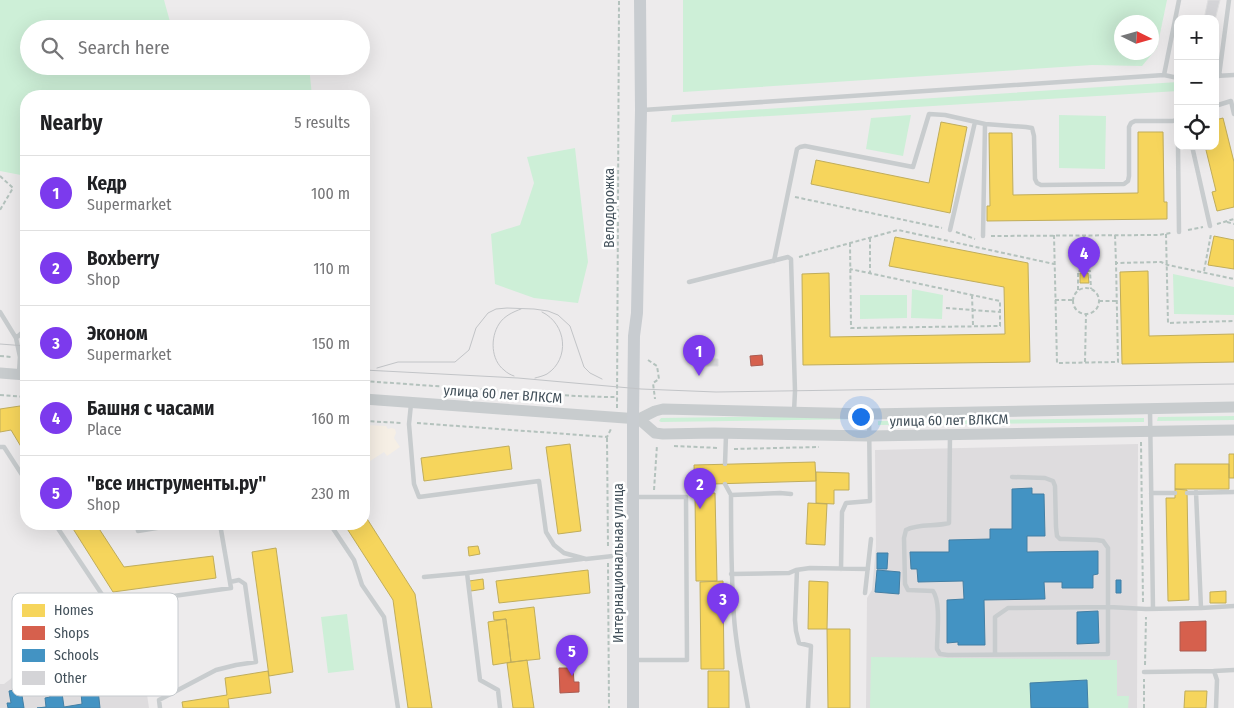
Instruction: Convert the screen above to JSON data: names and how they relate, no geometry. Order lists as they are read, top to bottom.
{
  "streets": {
    "main road": ["Интернациональная улица"],
    "street": ["улица 60 лет ВЛКСМ"],
    "path": ["Велодорожка"]
  },
  "crossings": [
    ["Велодорожка", "улица 60 лет ВЛКСМ"],
    ["улица 60 лет ВЛКСМ", "Интернациональная улица"]
  ],
  "legend": [
    "Homes",
    "Shops",
    "Schools",
    "Other"
  ],
  "north": "right",
  "page": {
    "map_buttons": ["+", "−"],
    "search": "Search here",
    "heading": ["Nearby", "5 results"],
    "list": [
      {
        "mark": "1",
        "name": "Кедр",
        "note": "Supermarket",
        "value": "100 m"
      },
      {
        "mark": "2",
        "name": "Boxberry",
        "note": "Shop",
        "value": "110 m"
      },
      {
        "mark": "3",
        "name": "Эконом",
        "note": "Supermarket",
        "value": "150 m"
      },
      {
        "mark": "4",
        "name": "Башня с часами",
        "note": "Place",
        "value": "160 m"
      },
      {
        "mark": "5",
        "name": "\"все инструменты.ру\"",
        "note": "Shop",
        "value": "230 m"
      }
    ],
    "pins": [
      "4",
      "1",
      "2",
      "3",
      "5"
    ]
  }
}
